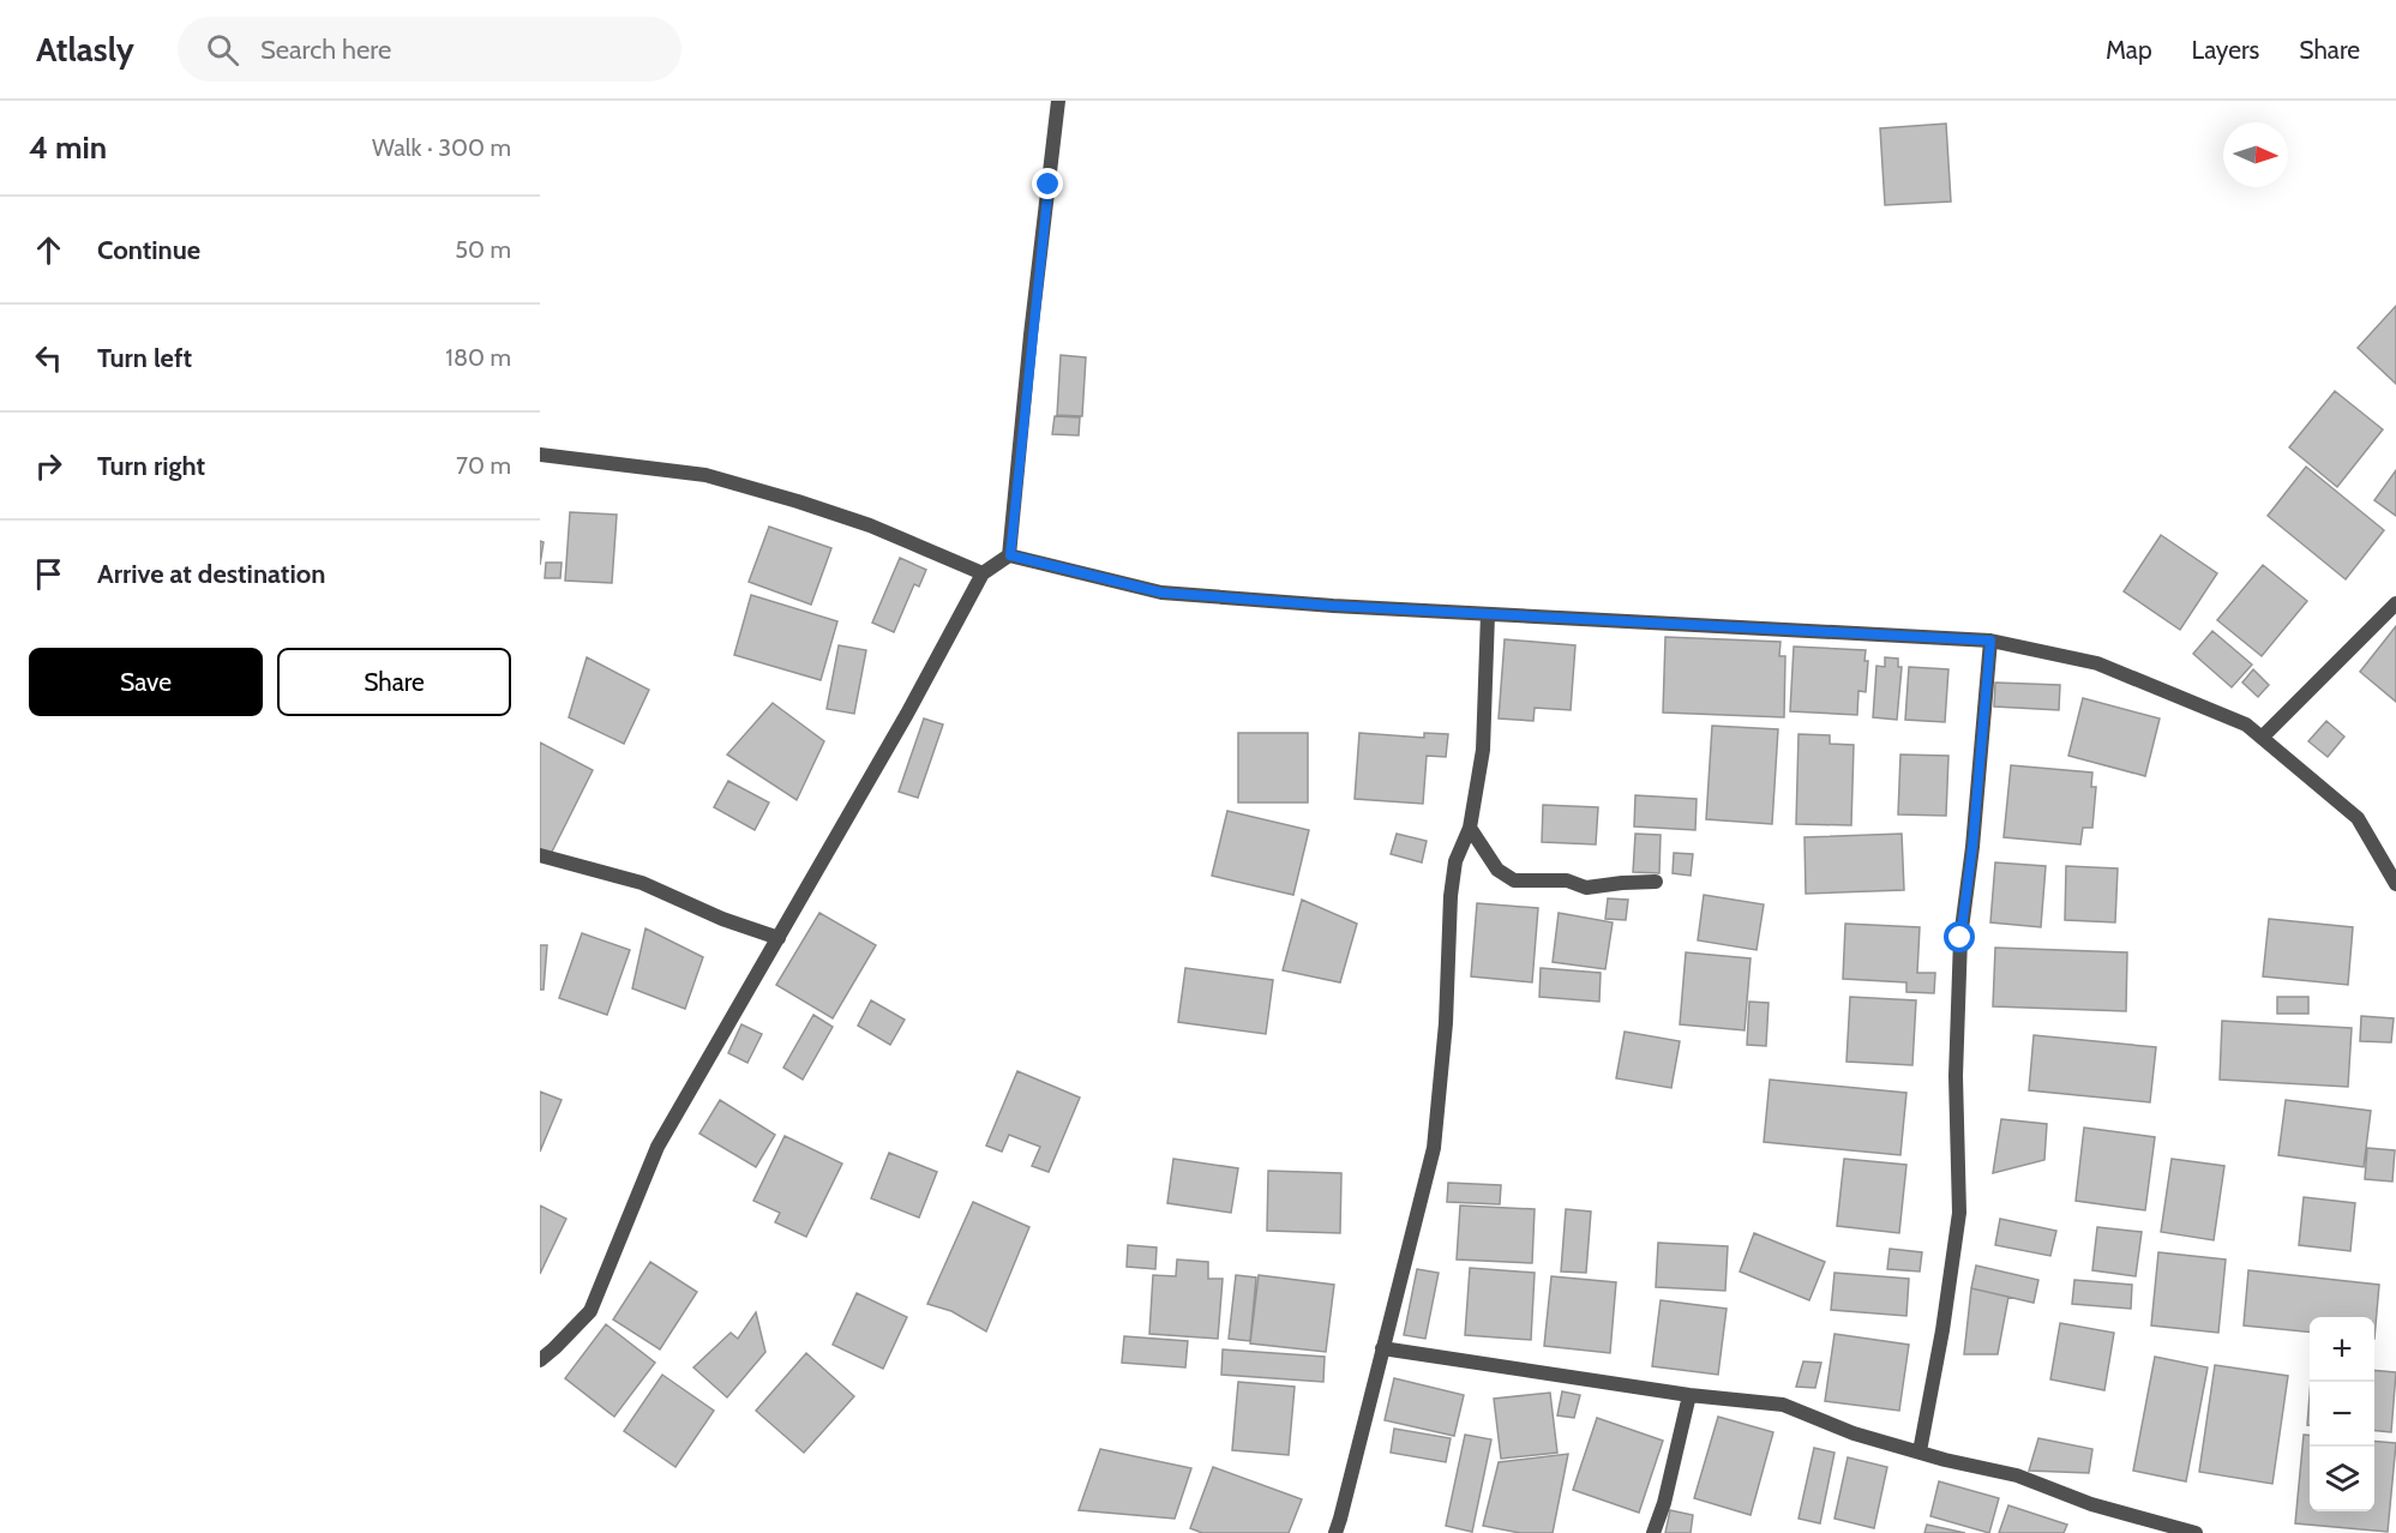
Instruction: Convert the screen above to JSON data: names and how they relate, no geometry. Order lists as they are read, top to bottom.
{
  "north": "right",
  "page": {
    "header": "Atlasly",
    "search": "Search here",
    "nav": ["Map", "Layers", "Share"],
    "heading": ["4 min", "Walk · 300 m"],
    "list": [
      ["Continue", "50 m"],
      ["Turn left", "180 m"],
      ["Turn right", "70 m"],
      "Arrive at destination"
    ],
    "buttons": ["Save", "Share"],
    "map_buttons": ["+", "−"]
  }
}
